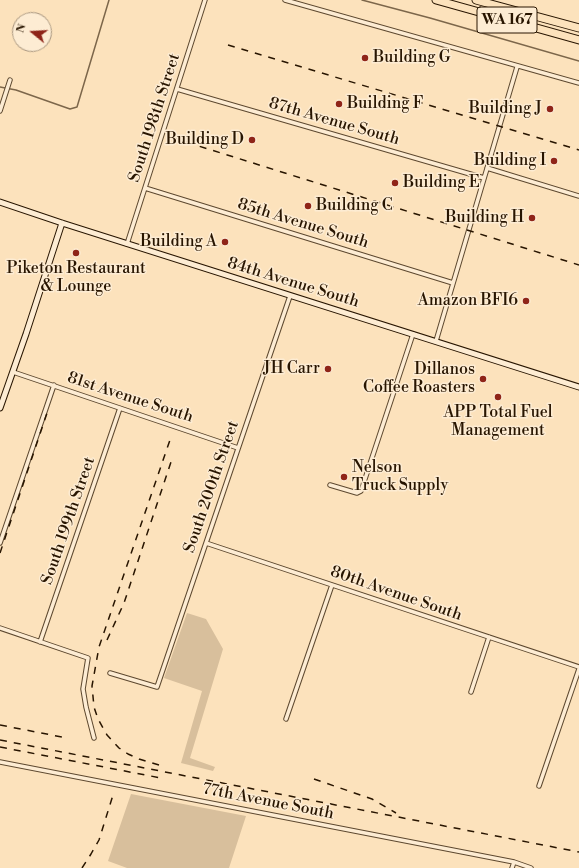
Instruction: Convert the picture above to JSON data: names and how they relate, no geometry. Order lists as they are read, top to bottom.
{
  "streets": {
    "highway": ["WA 167"],
    "main road": ["84th Avenue South"],
    "street": [
      "South 198th Street",
      "87th Avenue South",
      "85th Avenue South",
      "81st Avenue South",
      "South 200th Street",
      "South 199th Street",
      "80th Avenue South",
      "77th Avenue South"
    ]
  },
  "crossings": [
    ["South 198th Street", "87th Avenue South"],
    ["South 198th Street", "85th Avenue South"],
    ["South 198th Street", "84th Avenue South"],
    ["84th Avenue South", "South 200th Street"],
    ["81st Avenue South", "South 200th Street"],
    ["81st Avenue South", "South 199th Street"],
    ["South 200th Street", "80th Avenue South"]
  ],
  "places": [
    "Building G",
    "Building F",
    "Building J",
    "Building D",
    "Building I",
    "Building E",
    "Building C",
    "Building H",
    "Building A",
    "Piketon Restaurant & Lounge",
    "Amazon BFI6",
    "JH Carr",
    "Dillanos Coffee Roasters",
    "APP Total Fuel Management",
    "Nelson Truck Supply"
  ],
  "north": "left"
}
